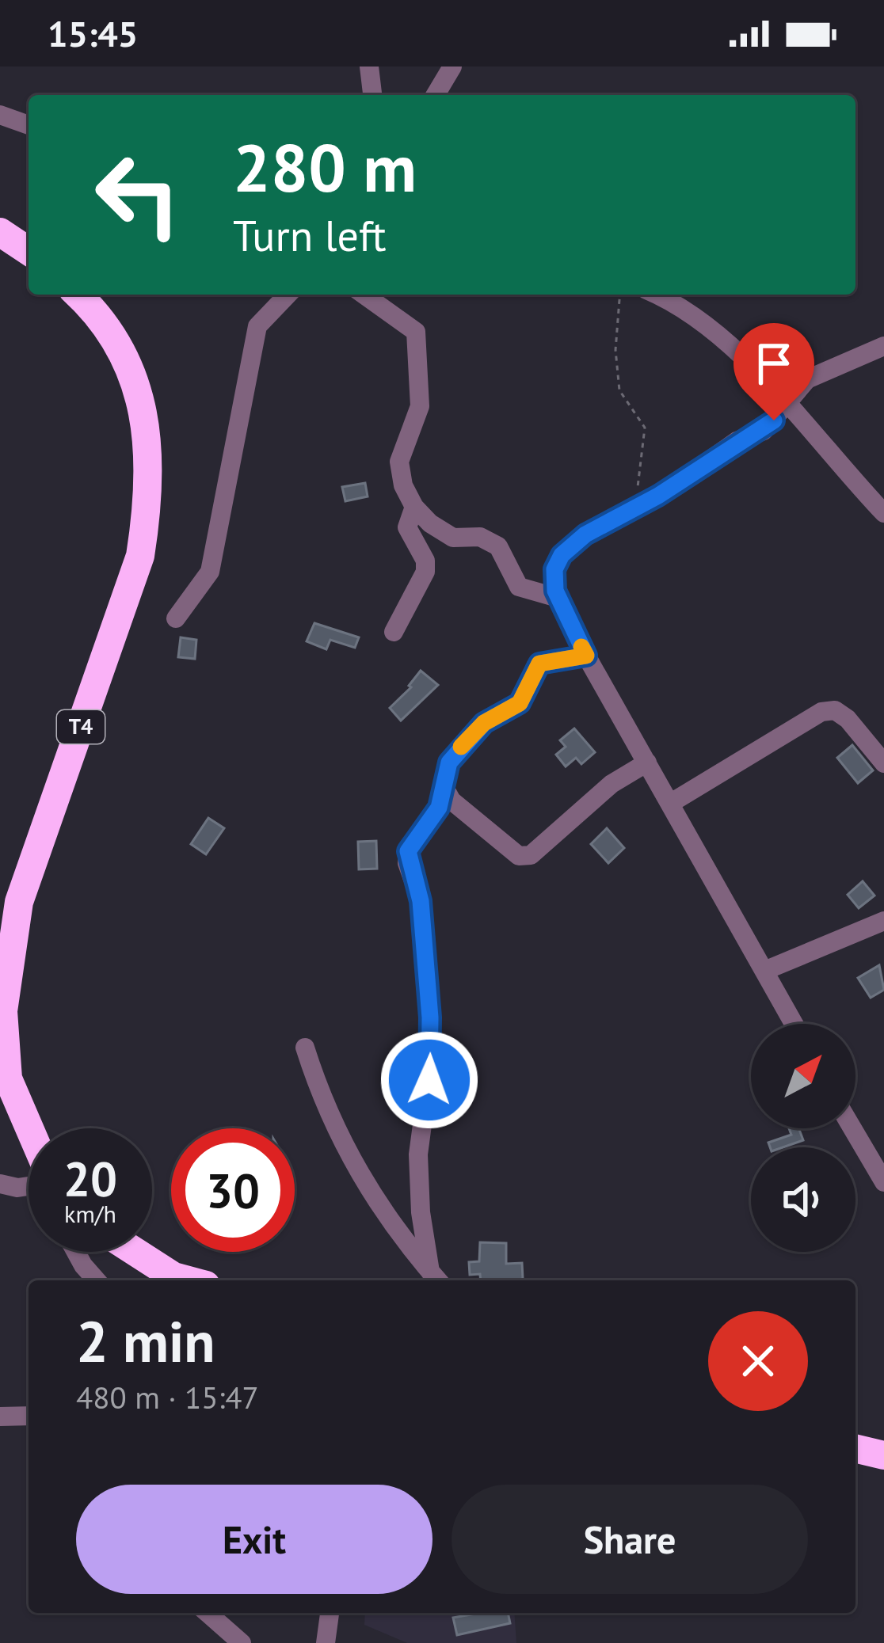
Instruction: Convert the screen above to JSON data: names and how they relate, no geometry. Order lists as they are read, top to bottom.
{
  "streets": {
    "highway": ["T4"]
  },
  "north": "top right",
  "page": {
    "status": "15:45",
    "turn": ["280 m", "Turn left"],
    "speed": "20 km/h",
    "limit": "30",
    "heading": ["2 min", "480 m · 15:47"],
    "buttons": ["Exit", "Share"]
  }
}
